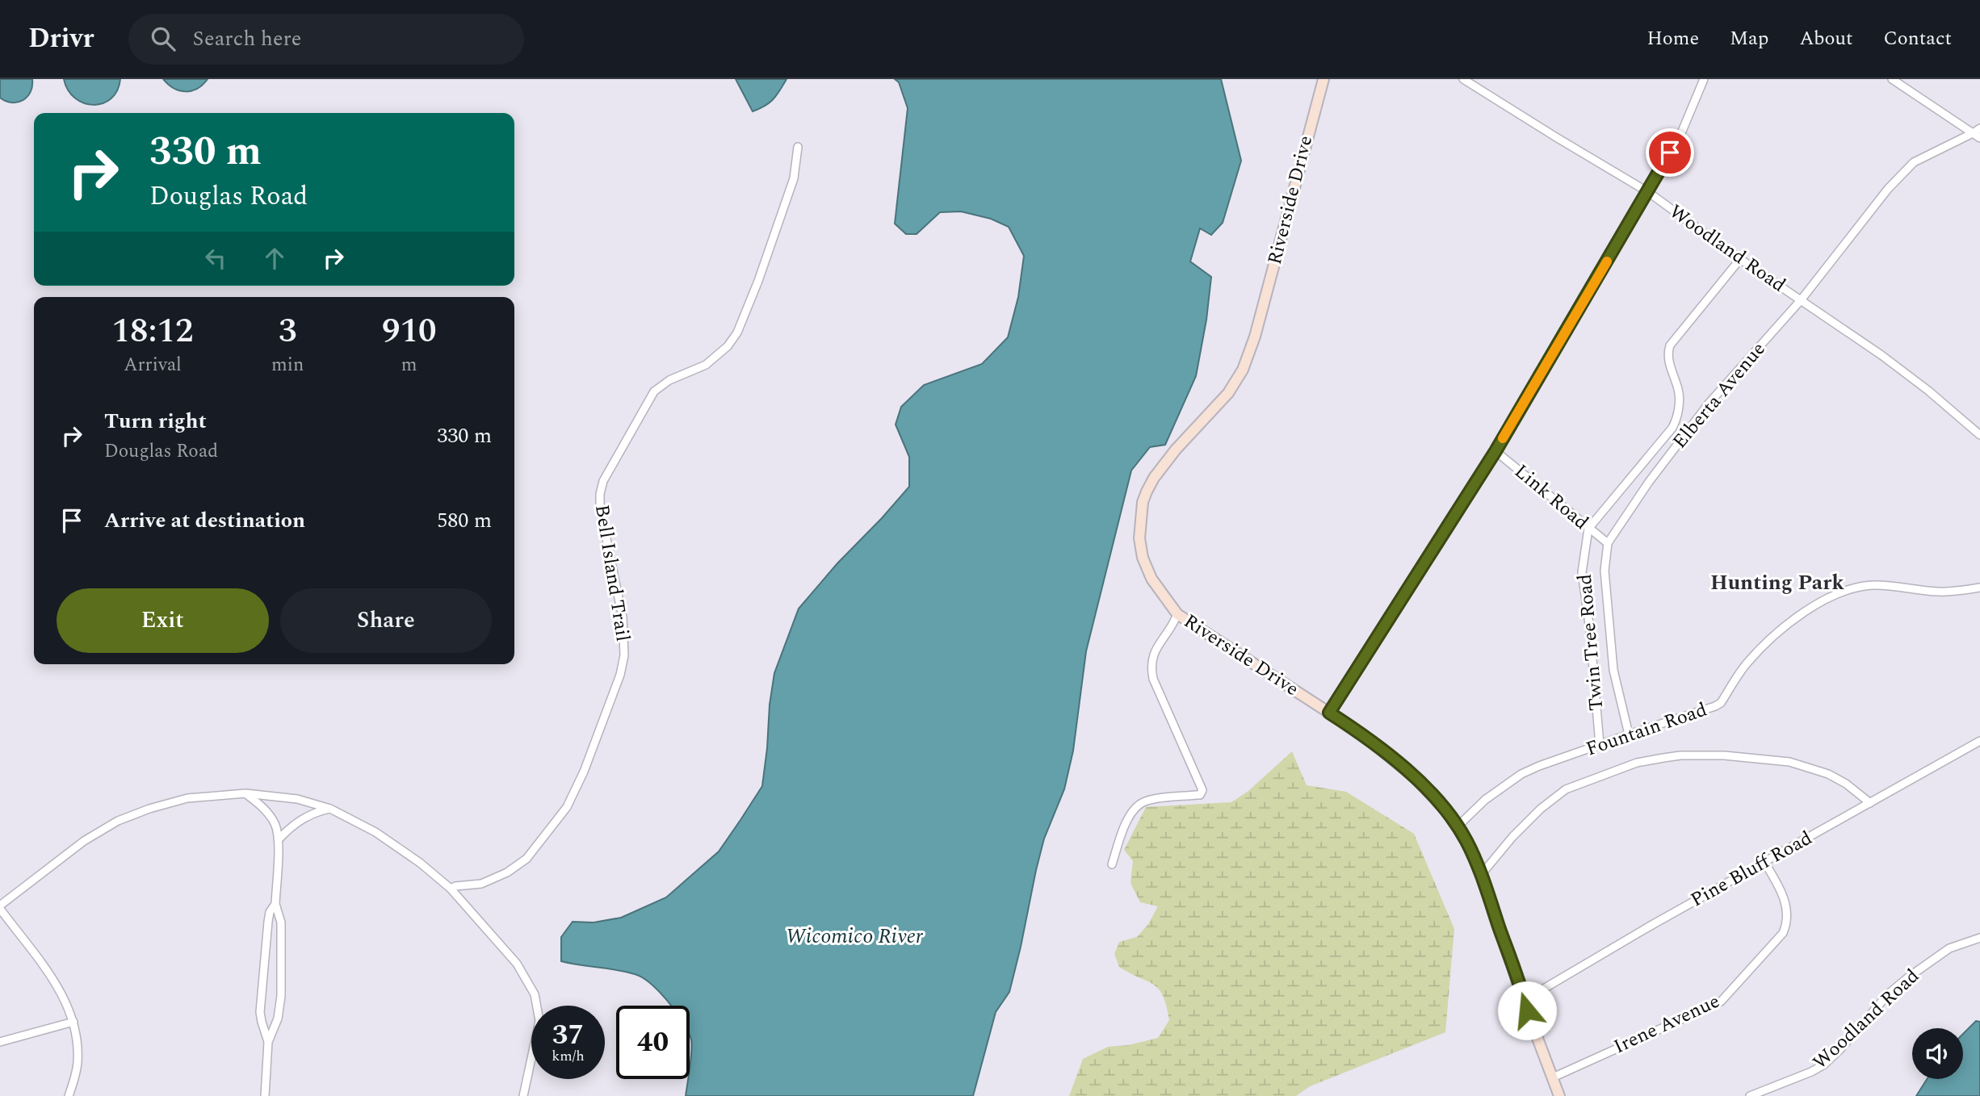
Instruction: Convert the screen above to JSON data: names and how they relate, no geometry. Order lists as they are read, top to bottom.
{
  "streets": {
    "street": [
      "Riverside Drive",
      "Woodland Road",
      "Elberta Avenue",
      "Link Road",
      "Bell Island Trail",
      "Twin Tree Road",
      "Fountain Road",
      "Pine Bluff Road",
      "Irene Avenue"
    ]
  },
  "crossings": [
    ["Riverside Drive", "Fountain Road"],
    ["Riverside Drive", "Pine Bluff Road"],
    ["Riverside Drive", "Irene Avenue"],
    ["Woodland Road", "Elberta Avenue"],
    ["Elberta Avenue", "Link Road"],
    ["Link Road", "Twin Tree Road"],
    ["Twin Tree Road", "Fountain Road"],
    ["Pine Bluff Road", "Irene Avenue"]
  ],
  "districts": ["Hunting Park"],
  "water": ["Wicomico River"],
  "page": {
    "header": "Drivr",
    "search": "Search here",
    "nav": [
      "Home",
      "Map",
      "About",
      "Contact"
    ],
    "turn": ["330 m", "Douglas Road"],
    "eta": [
      "18:12",
      "Arrival",
      "3",
      "min",
      "910",
      "m"
    ],
    "list": [
      {
        "name": "Turn right",
        "note": "Douglas Road",
        "value": "330 m"
      },
      {
        "name": "Arrive at destination",
        "value": "580 m"
      }
    ],
    "buttons": ["Exit", "Share"],
    "speed": "37 km/h",
    "limit": "40"
  }
}
